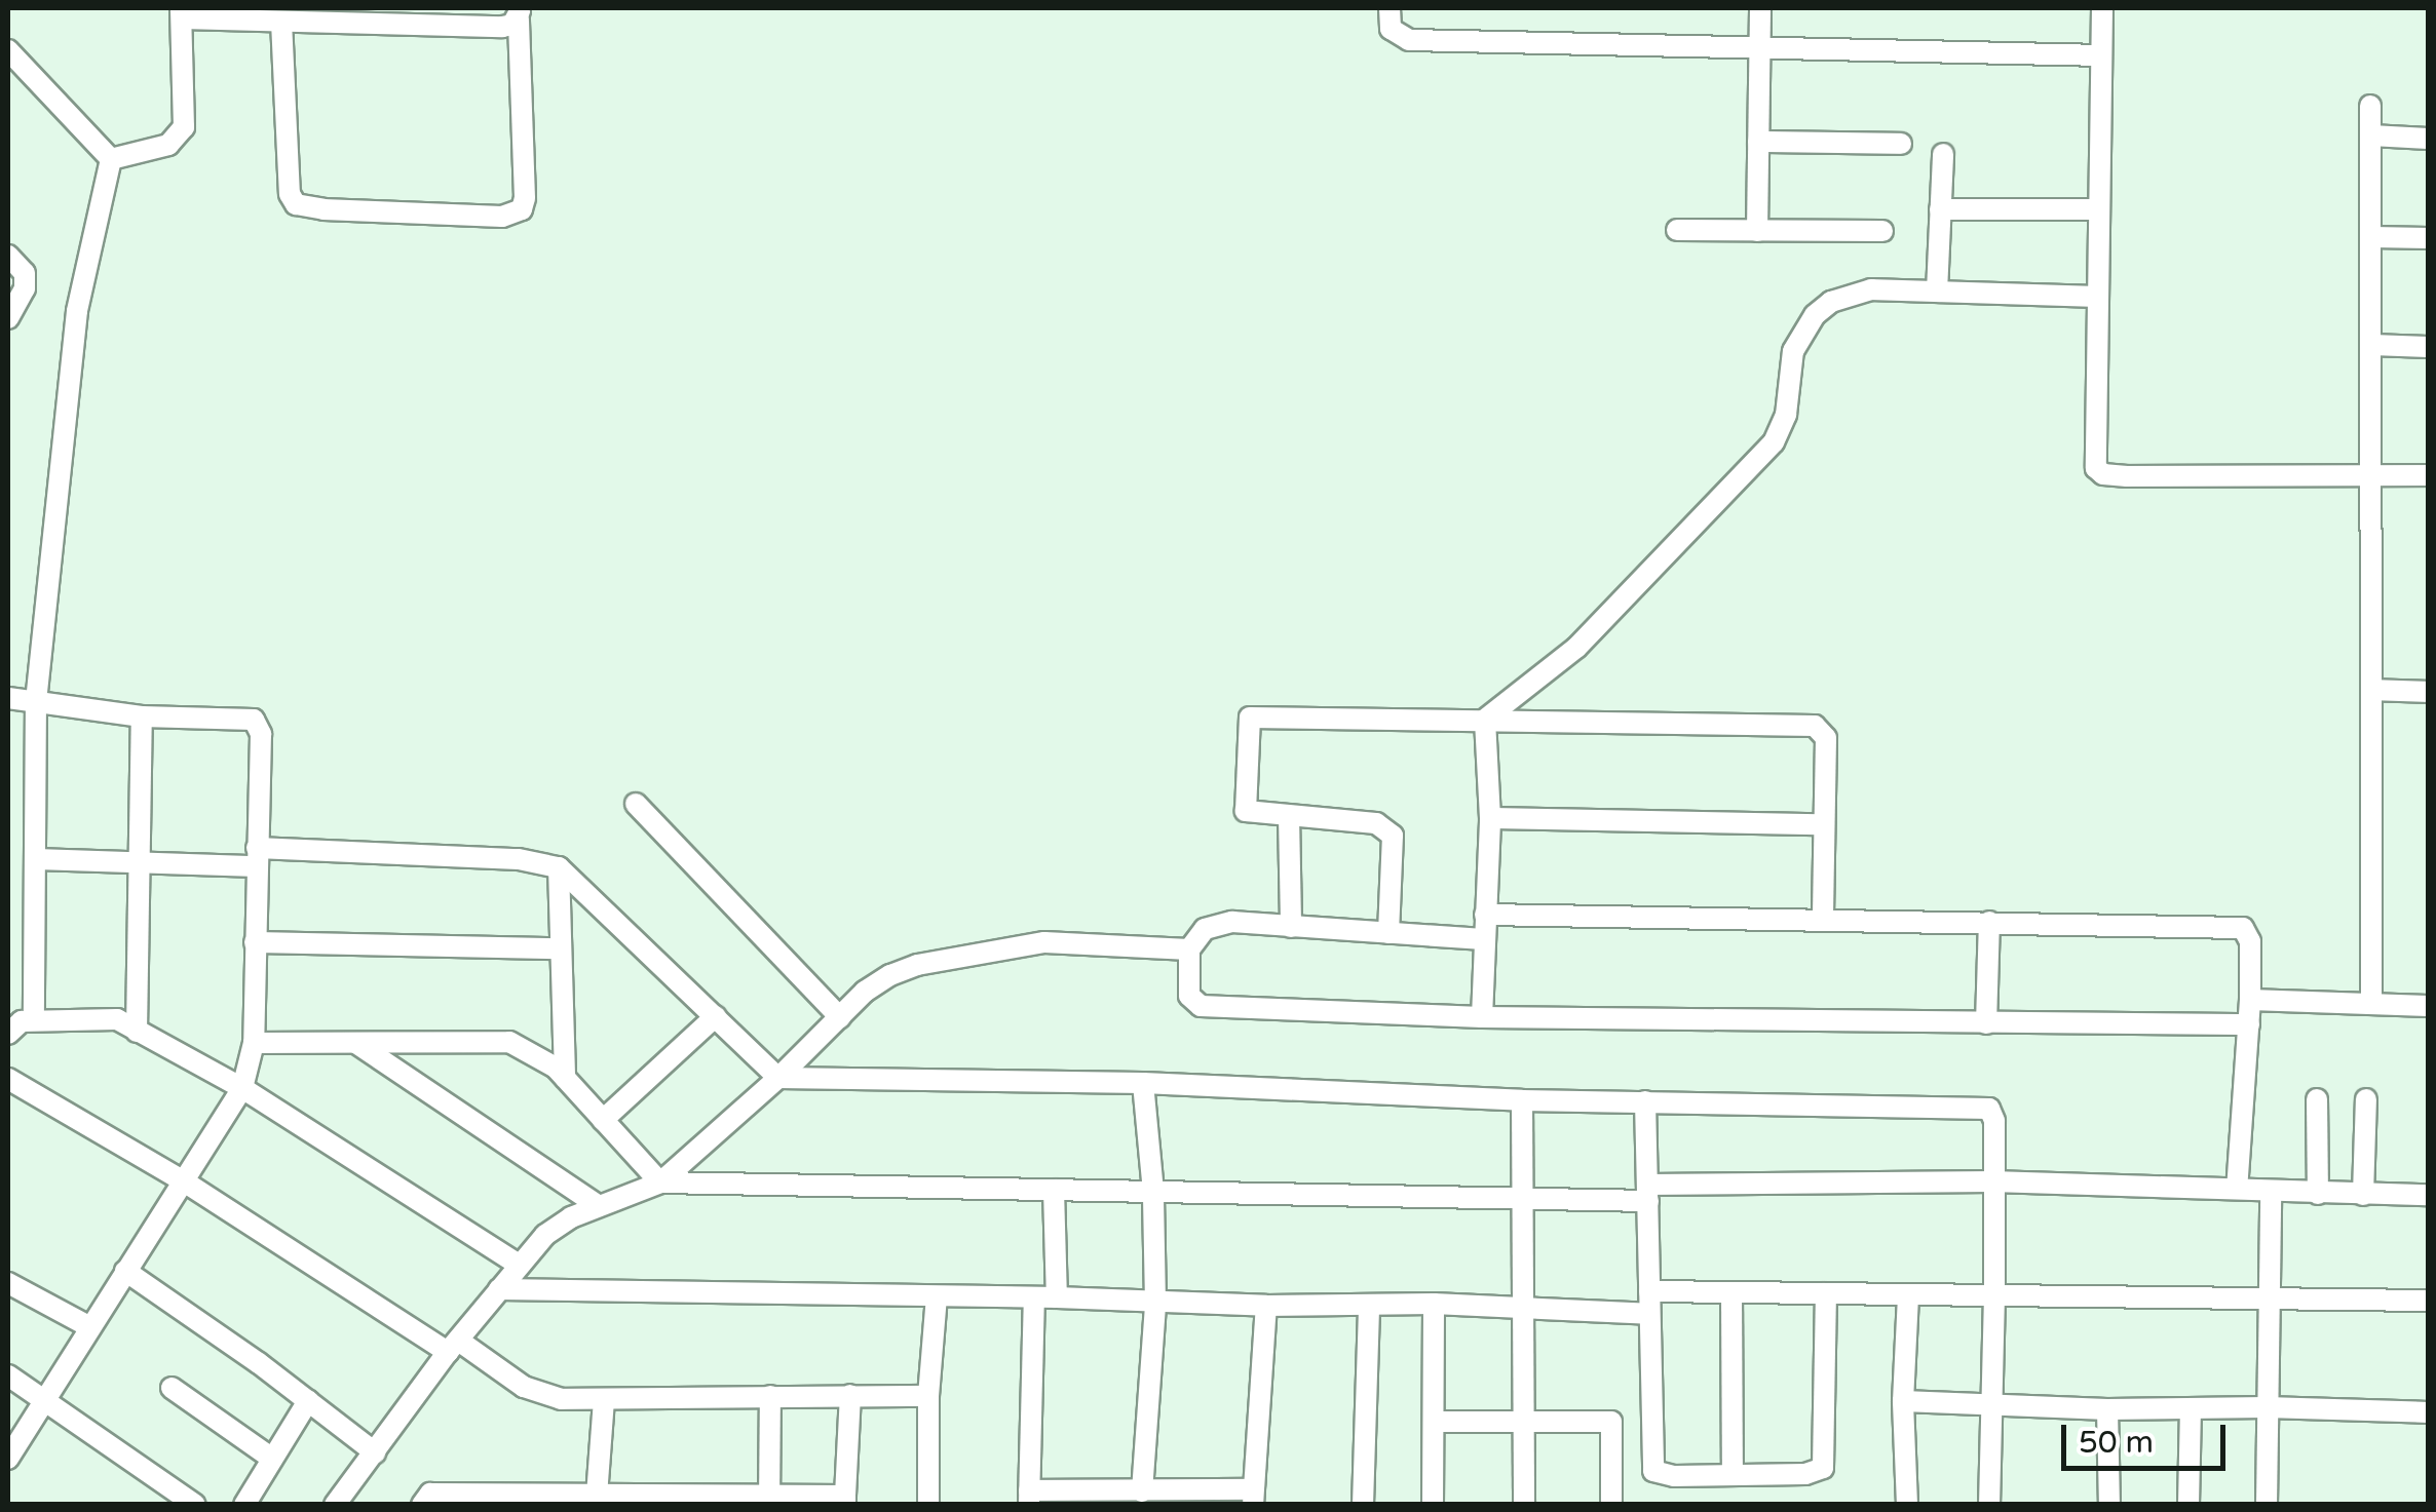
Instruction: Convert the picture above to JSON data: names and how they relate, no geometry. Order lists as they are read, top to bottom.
{
  "scale_bar": "50 m"
}
